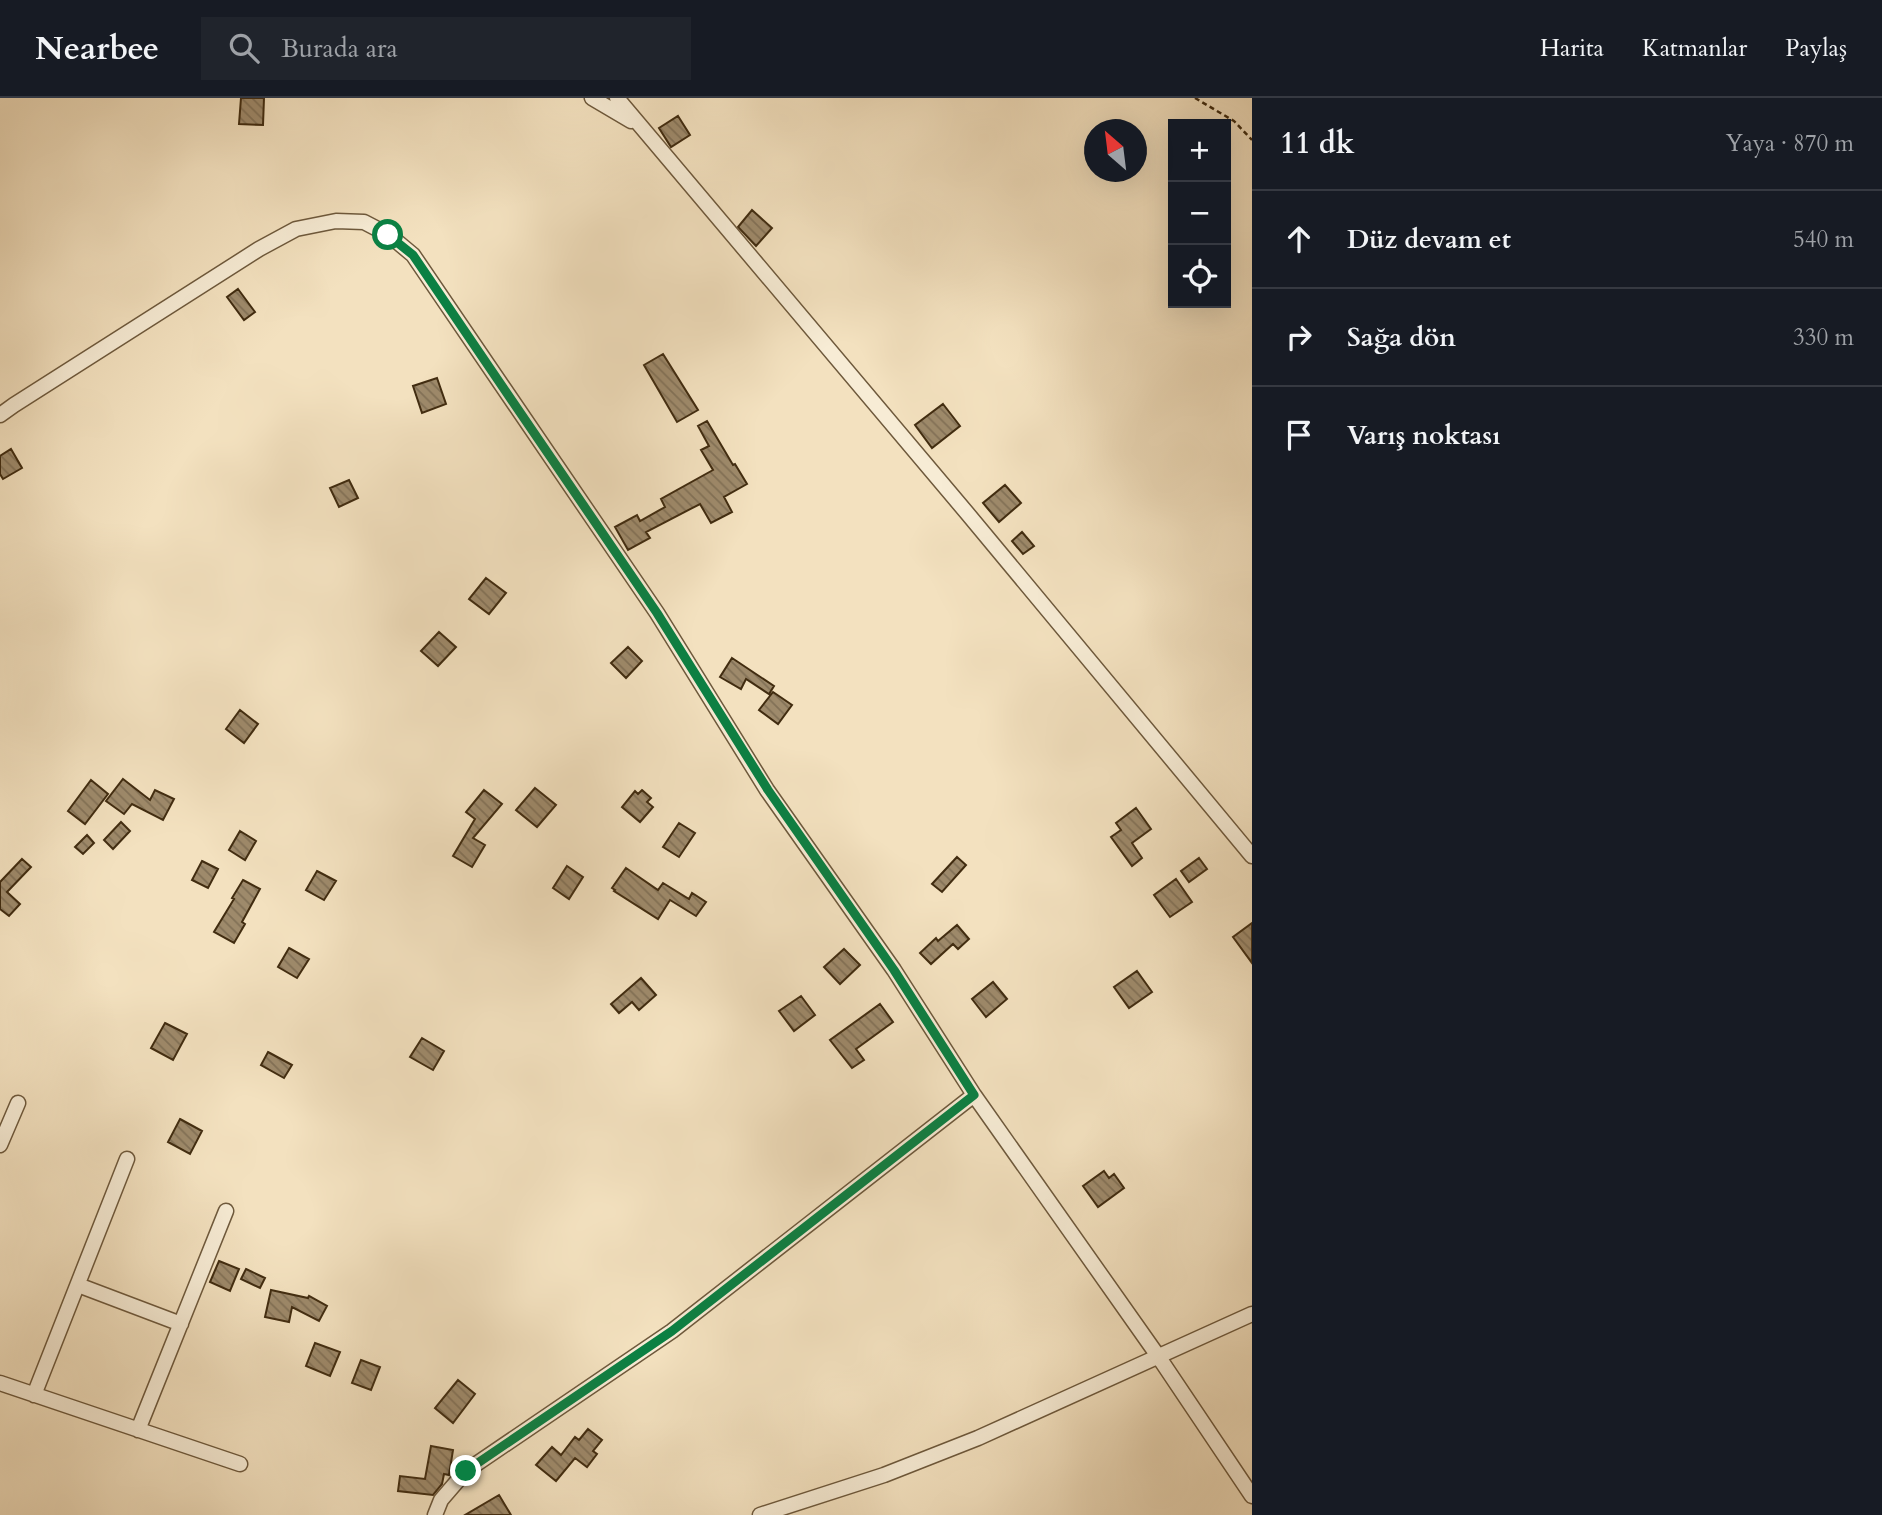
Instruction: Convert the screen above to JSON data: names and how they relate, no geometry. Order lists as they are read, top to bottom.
{
  "north": "top left",
  "page": {
    "header": "Nearbee",
    "search": "Burada ara",
    "nav": ["Harita", "Katmanlar", "Paylaş"],
    "heading": ["11 dk", "Yaya · 870 m"],
    "map_buttons": ["+", "−"],
    "list": [
      ["Düz devam et", "540 m"],
      ["Sağa dön", "330 m"],
      "Varış noktası"
    ]
  }
}
